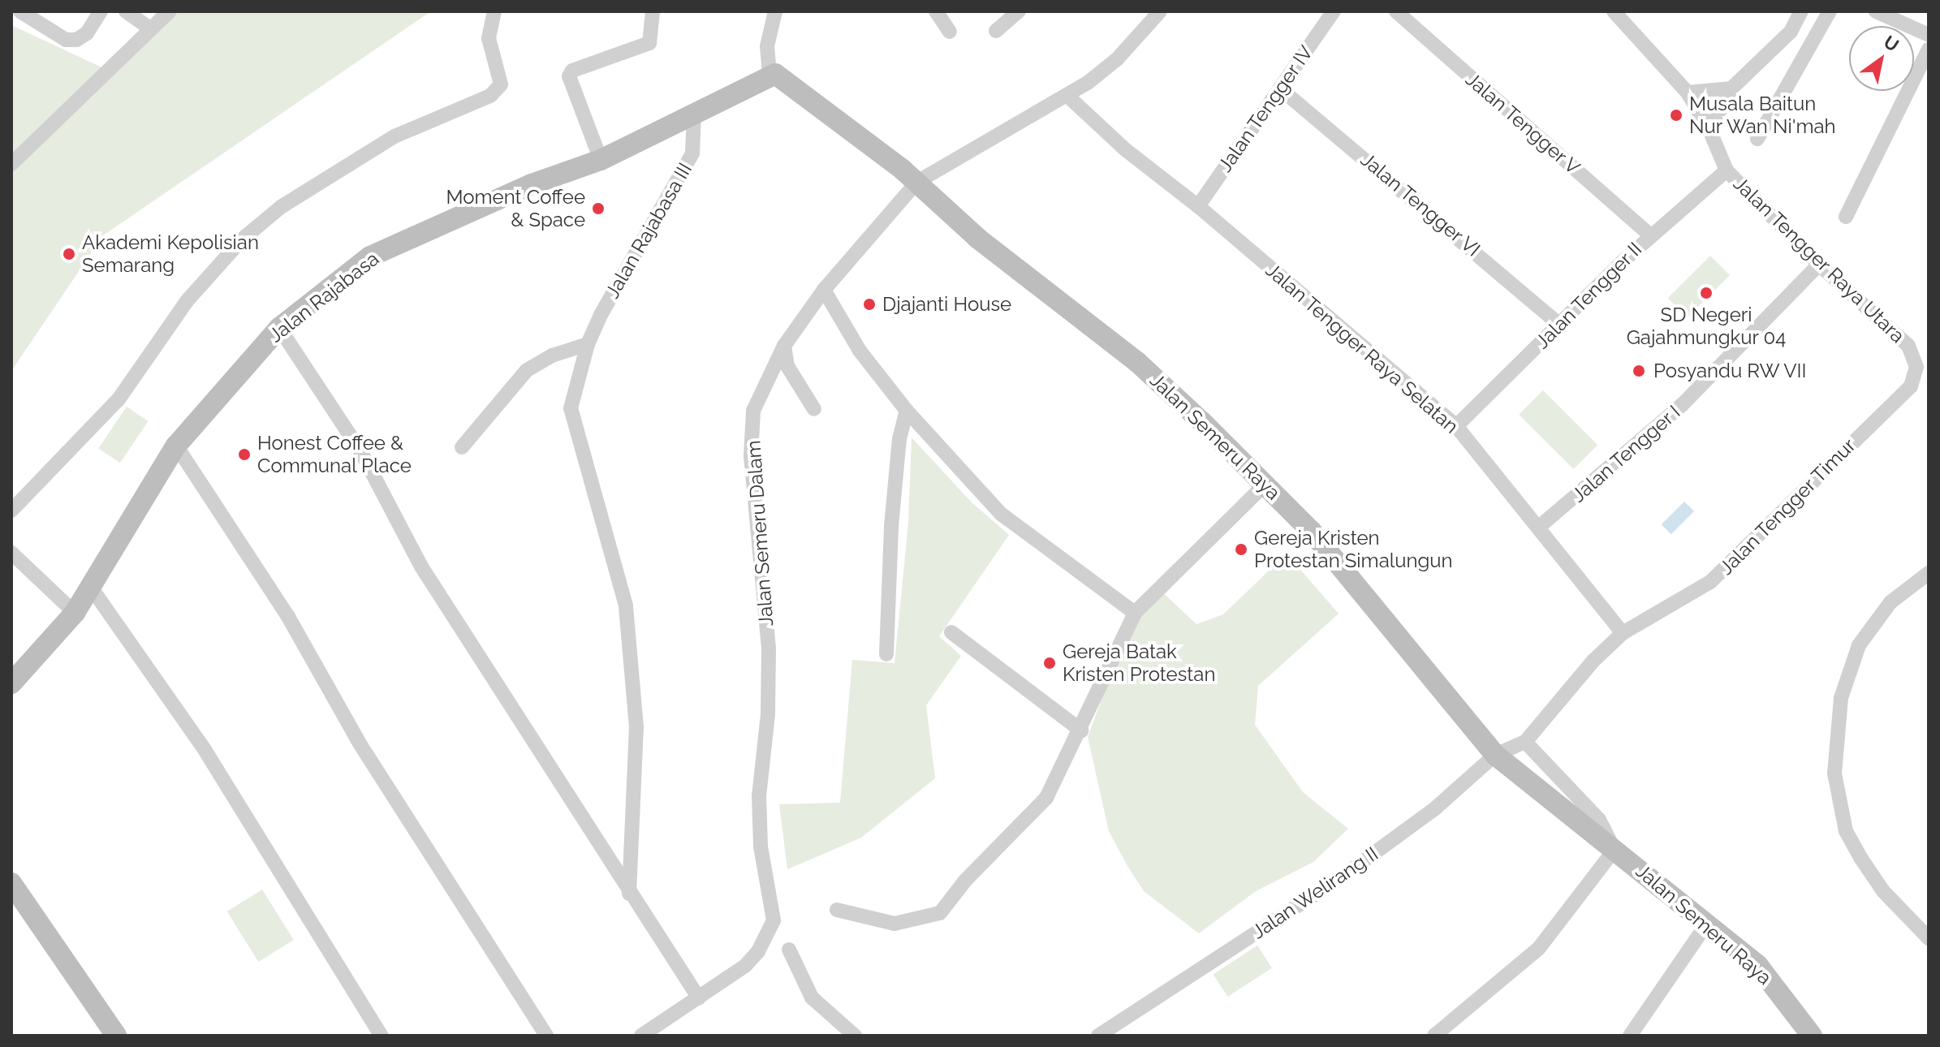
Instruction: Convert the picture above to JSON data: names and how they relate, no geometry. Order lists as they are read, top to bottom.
{
  "streets": {
    "street": [
      "Jalan Tengger IV",
      "Jalan Tengger V",
      "Jalan Tengger VI",
      "Jalan Rajabasa III",
      "Jalan Tengger Raya Utara",
      "Jalan Tengger II",
      "Jalan Rajabasa",
      "Jalan Tengger Raya Selatan",
      "Jalan Semeru Raya",
      "Jalan Tengger I",
      "Jalan Tengger Timur",
      "Jalan Semeru Dalam",
      "Jalan Welirang II"
    ]
  },
  "crossings": [
    ["Jalan Tengger IV", "Jalan Tengger VI"],
    ["Jalan Tengger IV", "Jalan Tengger Raya Selatan"],
    ["Jalan Tengger V", "Jalan Tengger II"],
    ["Jalan Tengger VI", "Jalan Tengger II"],
    ["Jalan Rajabasa III", "Jalan Rajabasa"],
    ["Jalan Tengger Raya Utara", "Jalan Tengger II"],
    ["Jalan Tengger Raya Utara", "Jalan Tengger I"],
    ["Jalan Tengger Raya Utara", "Jalan Tengger Timur"],
    ["Jalan Tengger II", "Jalan Tengger Raya Selatan"],
    ["Jalan Rajabasa", "Jalan Semeru Raya"],
    ["Jalan Tengger Raya Selatan", "Jalan Tengger I"],
    ["Jalan Tengger Raya Selatan", "Jalan Tengger Timur"],
    ["Jalan Tengger Raya Selatan", "Jalan Semeru Dalam"],
    ["Jalan Semeru Raya", "Jalan Tengger Timur"],
    ["Jalan Semeru Raya", "Jalan Semeru Dalam"],
    ["Jalan Semeru Raya", "Jalan Welirang II"],
    ["Jalan Tengger Timur", "Jalan Welirang II"]
  ],
  "places": [
    "Musala Baitun Nur Wan Ni'mah",
    "Moment Coffee & Space",
    "Akademi Kepolisian Semarang",
    "SD Negeri Gajahmungkur 04",
    "Djajanti House",
    "Posyandu RW VII",
    "Honest Coffee & Communal Place",
    "Gereja Kristen Protestan Simalungun",
    "Gereja Batak Kristen Protestan"
  ],
  "north": "top right"
}
